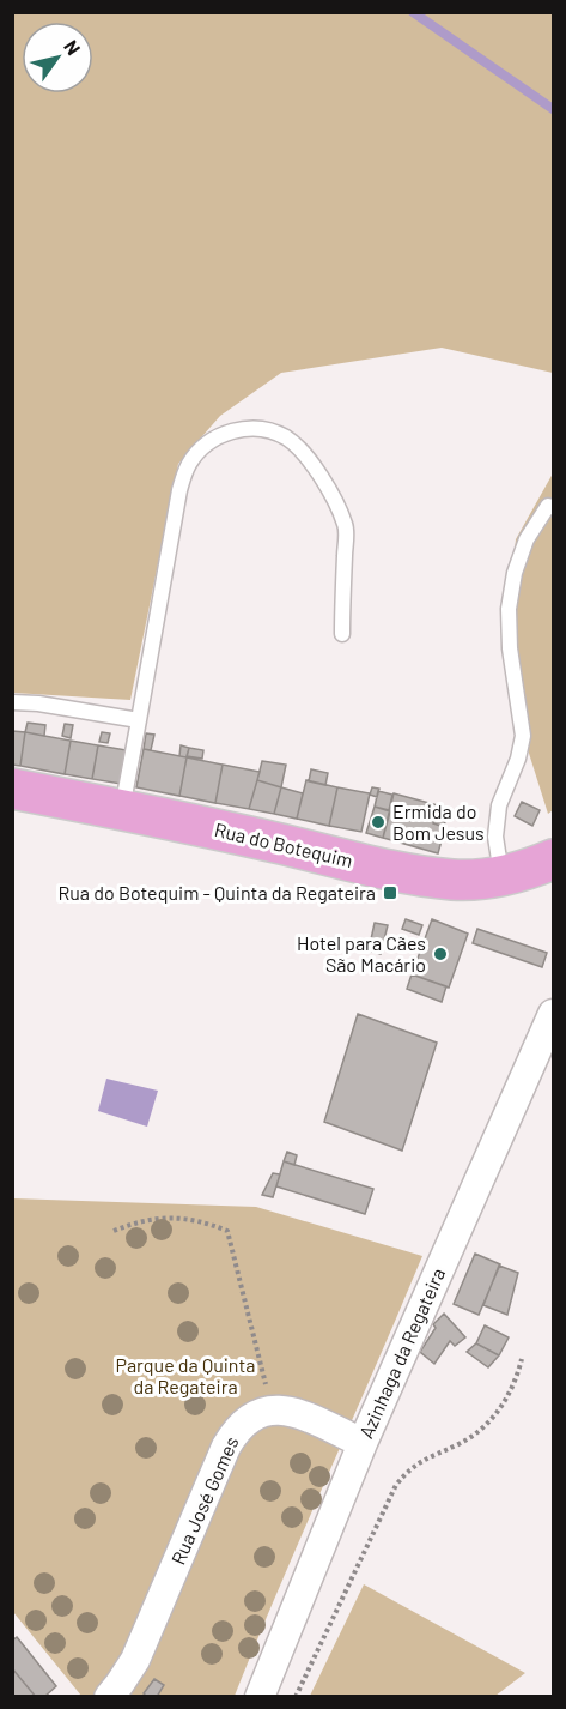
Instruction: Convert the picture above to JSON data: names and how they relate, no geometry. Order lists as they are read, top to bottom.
{
  "streets": {
    "main road": ["Rua do Botequim"],
    "street": ["Azinhaga da Regateira", "Rua José Gomes"]
  },
  "crossings": [
    ["Azinhaga da Regateira", "Rua José Gomes"]
  ],
  "parks": ["Parque da Quinta da Regateira"],
  "places": {
    "other": ["Ermida do Bom Jesus", "Hotel para Cães São Macário"],
    "transit": ["Rua do Botequim - Quinta da Regateira"]
  },
  "north": "top right"
}
